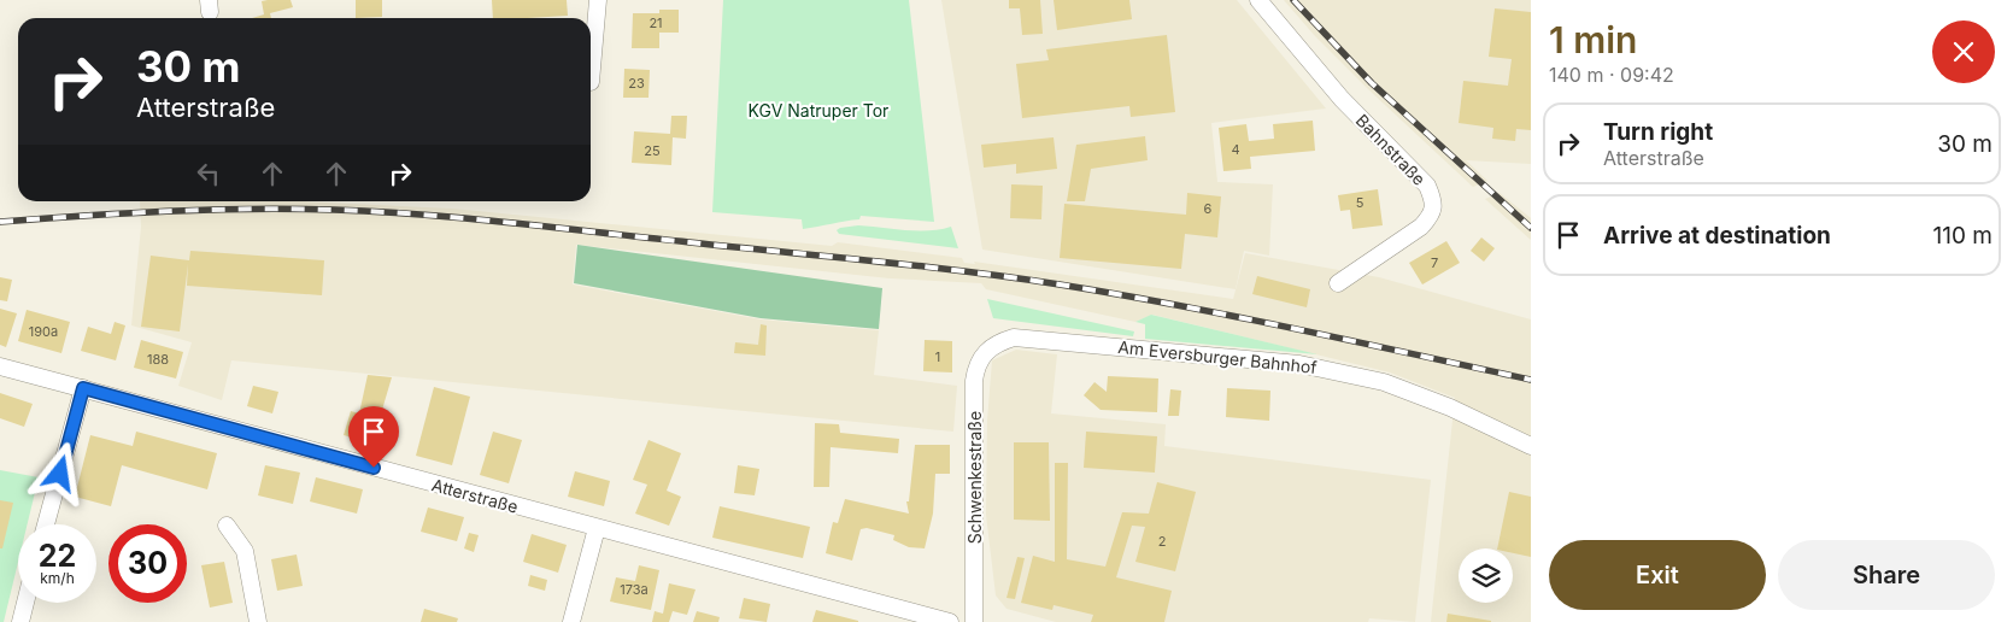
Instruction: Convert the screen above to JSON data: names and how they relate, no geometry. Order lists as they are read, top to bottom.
{
  "streets": {
    "street": [
      "Bahnstraße",
      "Am Eversburger Bahnhof",
      "Schwenkestraße",
      "Atterstraße"
    ]
  },
  "crossings": [
    ["Am Eversburger Bahnhof", "Schwenkestraße"]
  ],
  "parks": ["KGV Natruper Tor"],
  "house_numbers": [
    "21",
    "23",
    "4",
    "25",
    "5",
    "6",
    "7",
    "190a",
    "1",
    "188",
    "2",
    "173a"
  ],
  "page": {
    "heading": ["1 min", "140 m · 09:42"],
    "turn": ["30 m", "Atterstraße"],
    "list": [
      {
        "name": "Turn right",
        "note": "Atterstraße",
        "value": "30 m"
      },
      {
        "name": "Arrive at destination",
        "value": "110 m"
      }
    ],
    "speed": "22 km/h",
    "limit": "30",
    "buttons": ["Exit", "Share"]
  }
}
